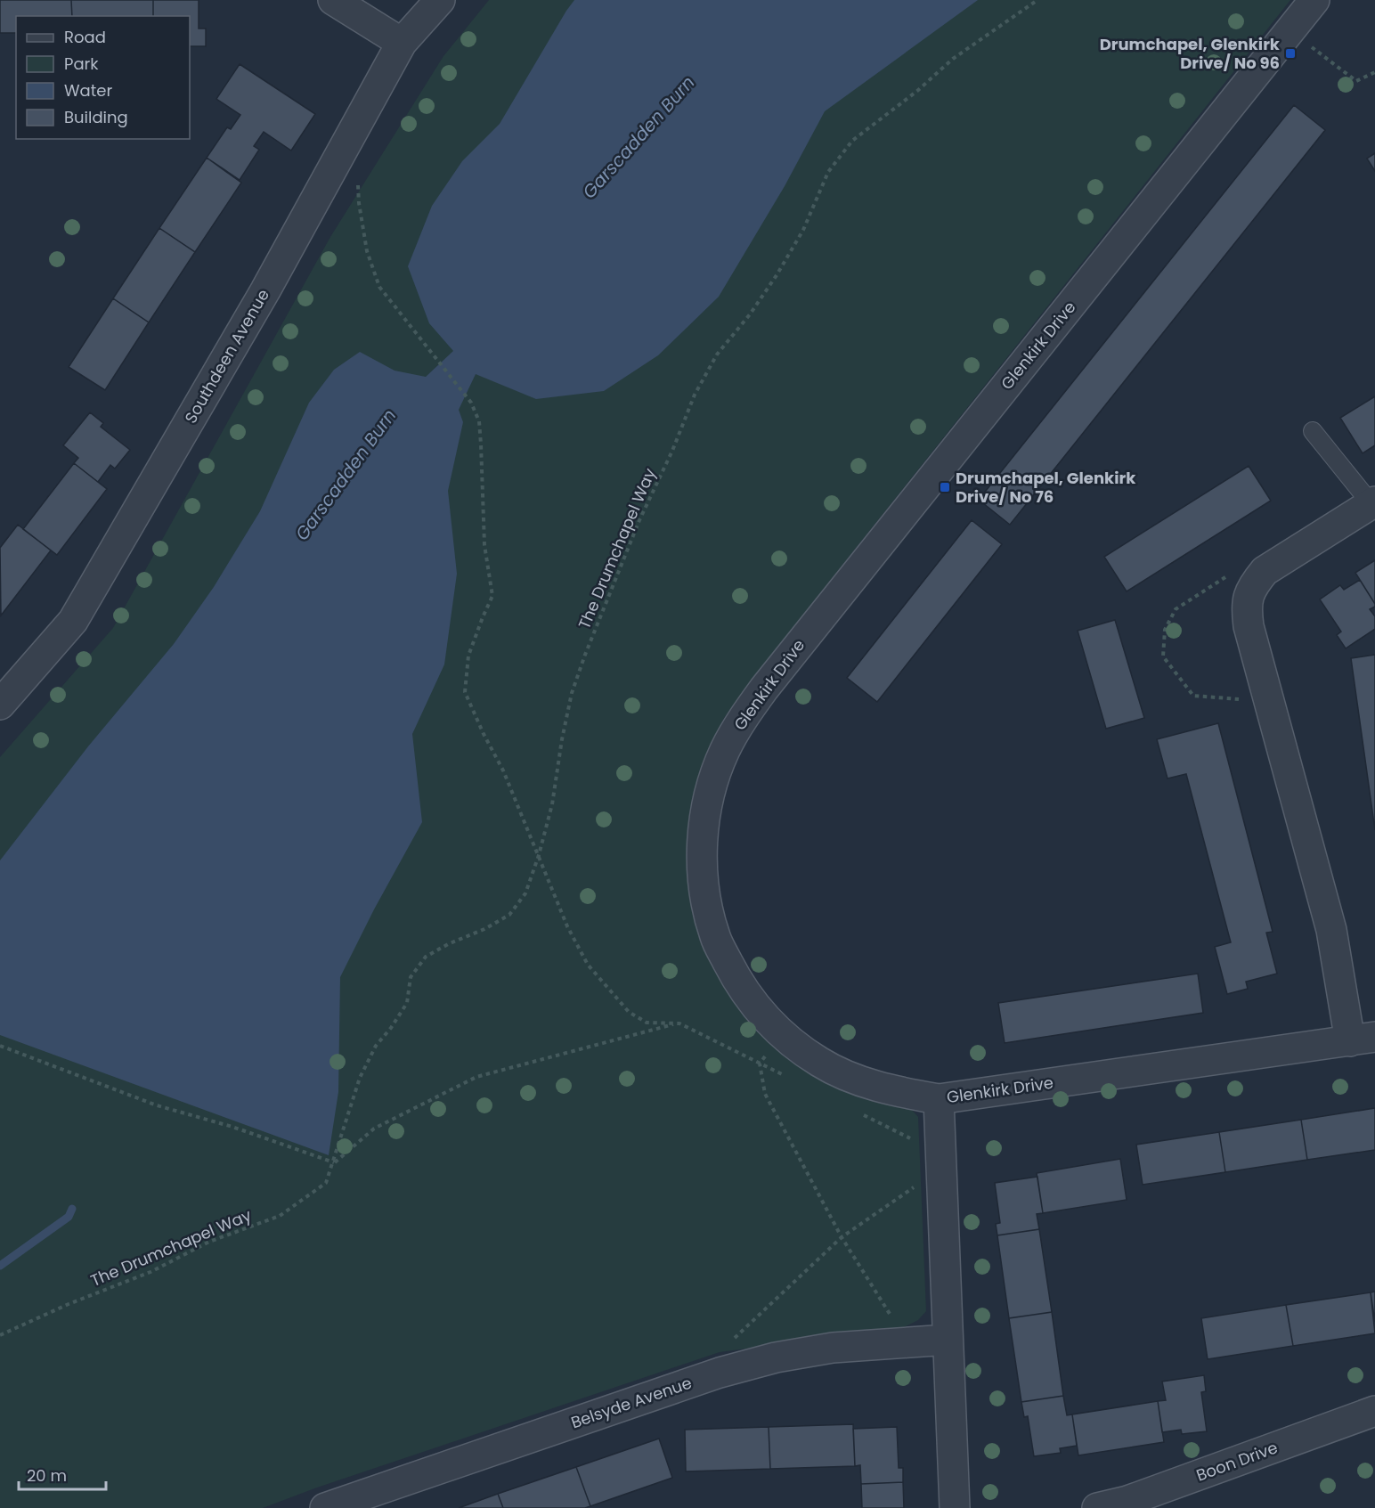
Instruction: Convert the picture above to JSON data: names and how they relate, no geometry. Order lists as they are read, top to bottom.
{
  "streets": {
    "street": [
      "Glenkirk Drive",
      "Southdeen Avenue",
      "Belsyde Avenue",
      "Boon Drive"
    ],
    "path": ["The Drumchapel Way"]
  },
  "water": ["Garscadden Burn"],
  "places": {
    "transit": ["Drumchapel, Glenkirk Drive/ No 96", "Drumchapel, Glenkirk Drive/ No 76"]
  },
  "legend": [
    "Road",
    "Park",
    "Water",
    "Building"
  ],
  "scale_bar": "20 m"
}
